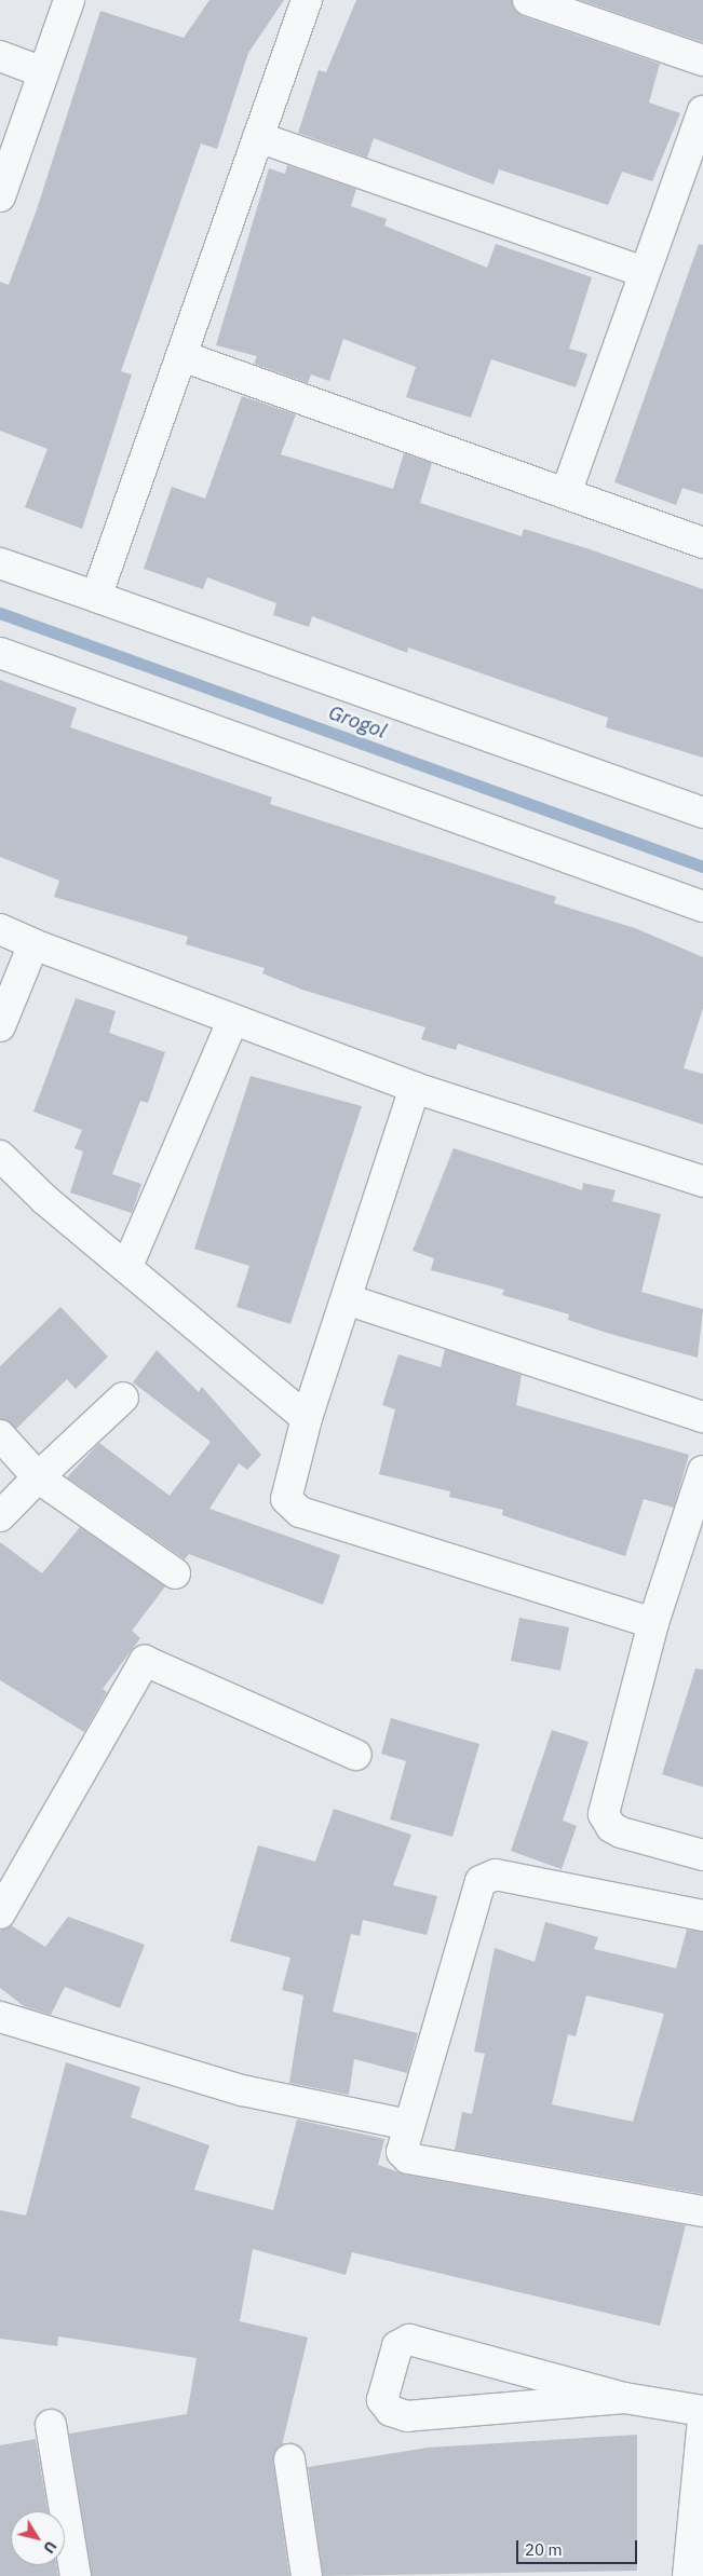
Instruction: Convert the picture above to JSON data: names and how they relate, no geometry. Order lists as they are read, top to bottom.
{
  "water": ["Grogol"],
  "scale_bar": "20 m",
  "north": "bottom right"
}
